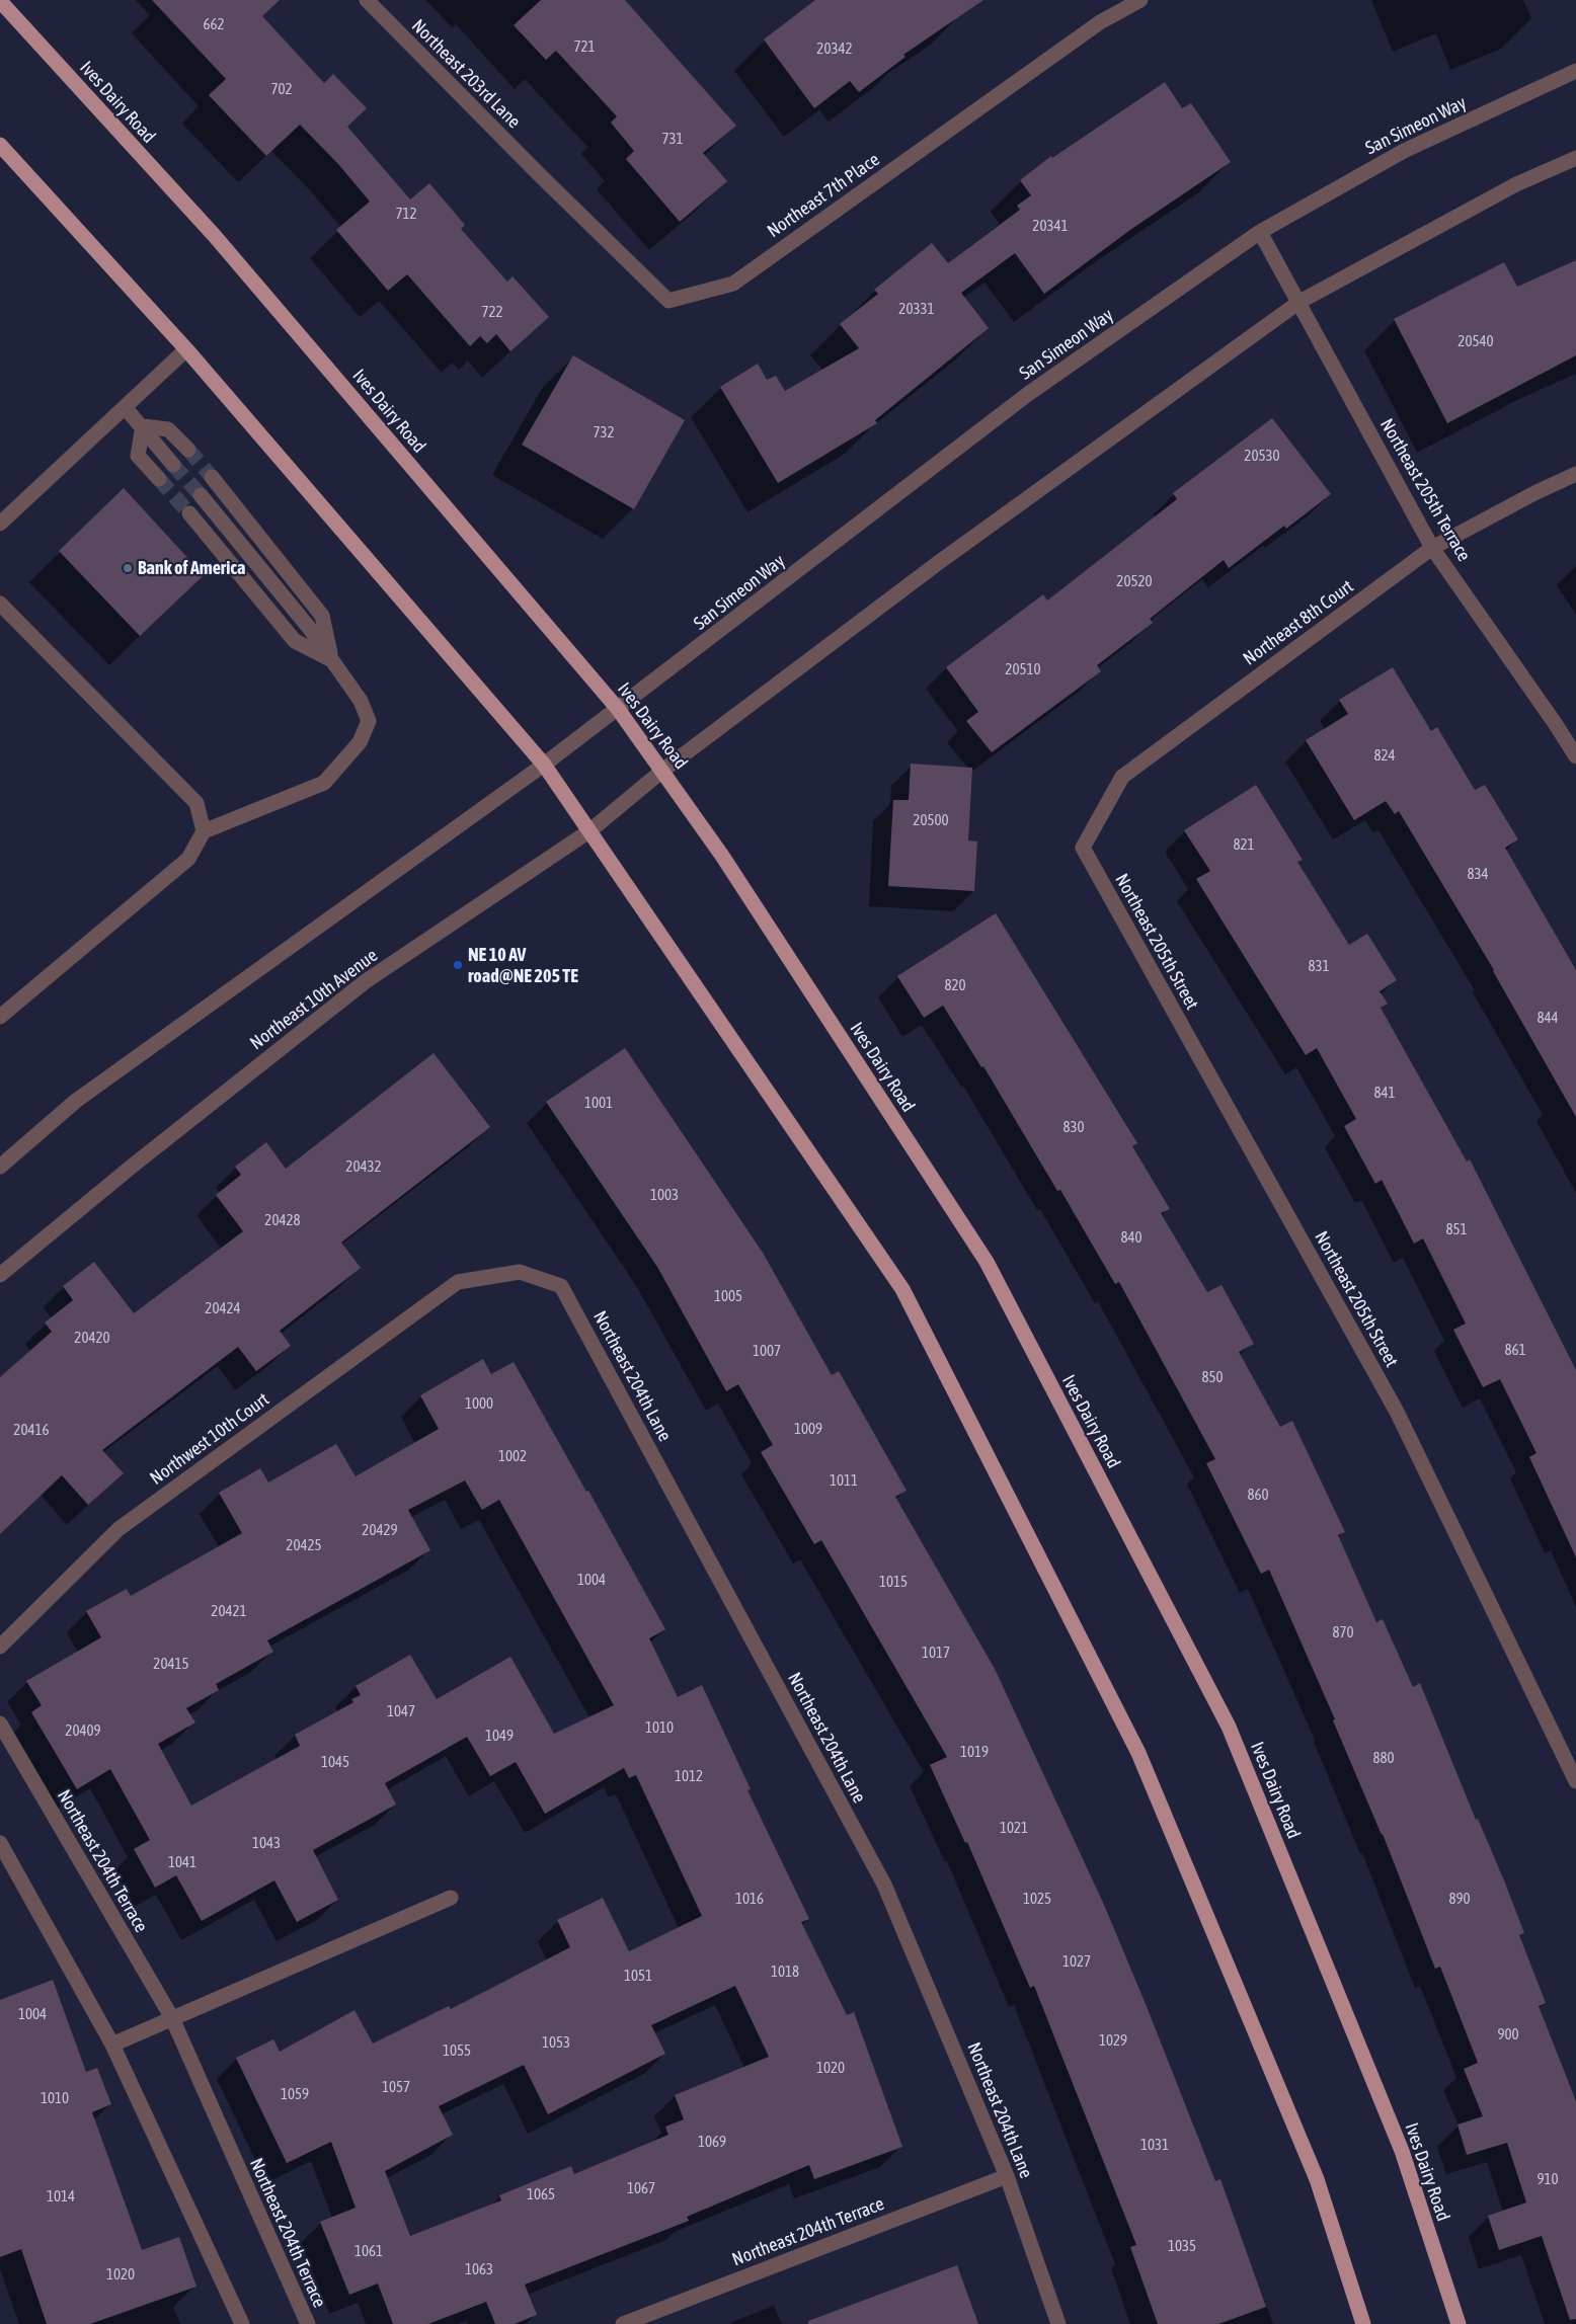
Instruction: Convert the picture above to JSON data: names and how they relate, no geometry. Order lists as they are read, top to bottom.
{
  "streets": {
    "main road": ["Ives Dairy Road"],
    "street": [
      "Northeast 203rd Lane",
      "San Simeon Way",
      "Northeast 7th Place",
      "Northeast 205th Terrace",
      "Northeast 8th Court",
      "Northeast 205th Street",
      "Northeast 10th Avenue",
      "Northeast 204th Lane",
      "Northwest 10th Court",
      "Northeast 204th Terrace"
    ]
  },
  "crossings": [
    ["Northeast 203rd Lane", "Northeast 7th Place"],
    ["Ives Dairy Road", "San Simeon Way"],
    ["Ives Dairy Road", "Northeast 10th Avenue"],
    ["San Simeon Way", "Northeast 205th Terrace"],
    ["Northeast 205th Terrace", "Northeast 8th Court"],
    ["Northeast 8th Court", "Northeast 205th Street"],
    ["Northeast 204th Lane", "Northwest 10th Court"],
    ["Northeast 204th Lane", "Northeast 204th Terrace"]
  ],
  "places": ["Bank of America", "NE 10 AV road@NE 205 TE"],
  "house_numbers": [
    "662",
    "721",
    "20342",
    "702",
    "731",
    "712",
    "20341",
    "20331",
    "722",
    "20540",
    "732",
    "20530",
    "20520",
    "20510",
    "824",
    "20500",
    "821",
    "834",
    "831",
    "820",
    "844",
    "841",
    "1001",
    "830",
    "20432",
    "1003",
    "20428",
    "851",
    "840",
    "1005",
    "20424",
    "20420",
    "861",
    "1007",
    "850",
    "1000",
    "1009",
    "20416",
    "1002",
    "1011",
    "860",
    "20429",
    "20425",
    "1004",
    "1015",
    "20421",
    "870",
    "1017",
    "20415",
    "1047",
    "1010",
    "20409",
    "1049",
    "1019",
    "880",
    "1045",
    "1012",
    "1021",
    "1043",
    "1041",
    "1016",
    "1025",
    "890",
    "1027",
    "1018",
    "1051",
    "1004",
    "900",
    "1029",
    "1053",
    "1055",
    "1020",
    "1057",
    "1059",
    "1010",
    "1069",
    "1031",
    "910",
    "1067",
    "1065",
    "1014",
    "1035",
    "1061",
    "1063",
    "1020"
  ]
}
